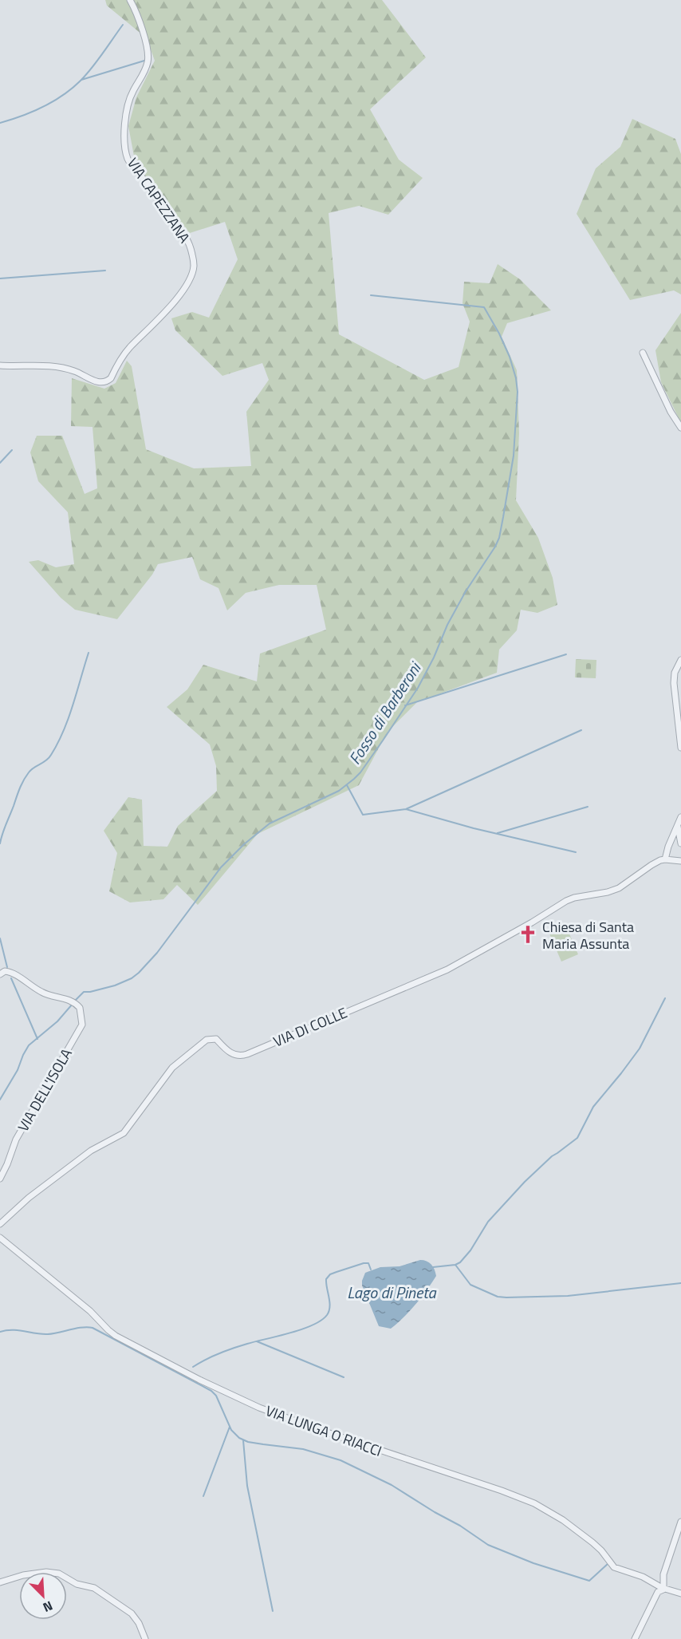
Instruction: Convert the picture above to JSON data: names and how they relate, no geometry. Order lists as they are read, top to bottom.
{
  "streets": {
    "street": [
      "VIA CAPEZZANA",
      "VIA DI COLLE",
      "VIA DELL'ISOLA",
      "VIA LUNGA O RIACCI"
    ]
  },
  "water": ["Fosso di Barberoni", "Lago di Pineta"],
  "places": {
    "church": ["Chiesa di Santa Maria Assunta"]
  },
  "north": "bottom right"
}
